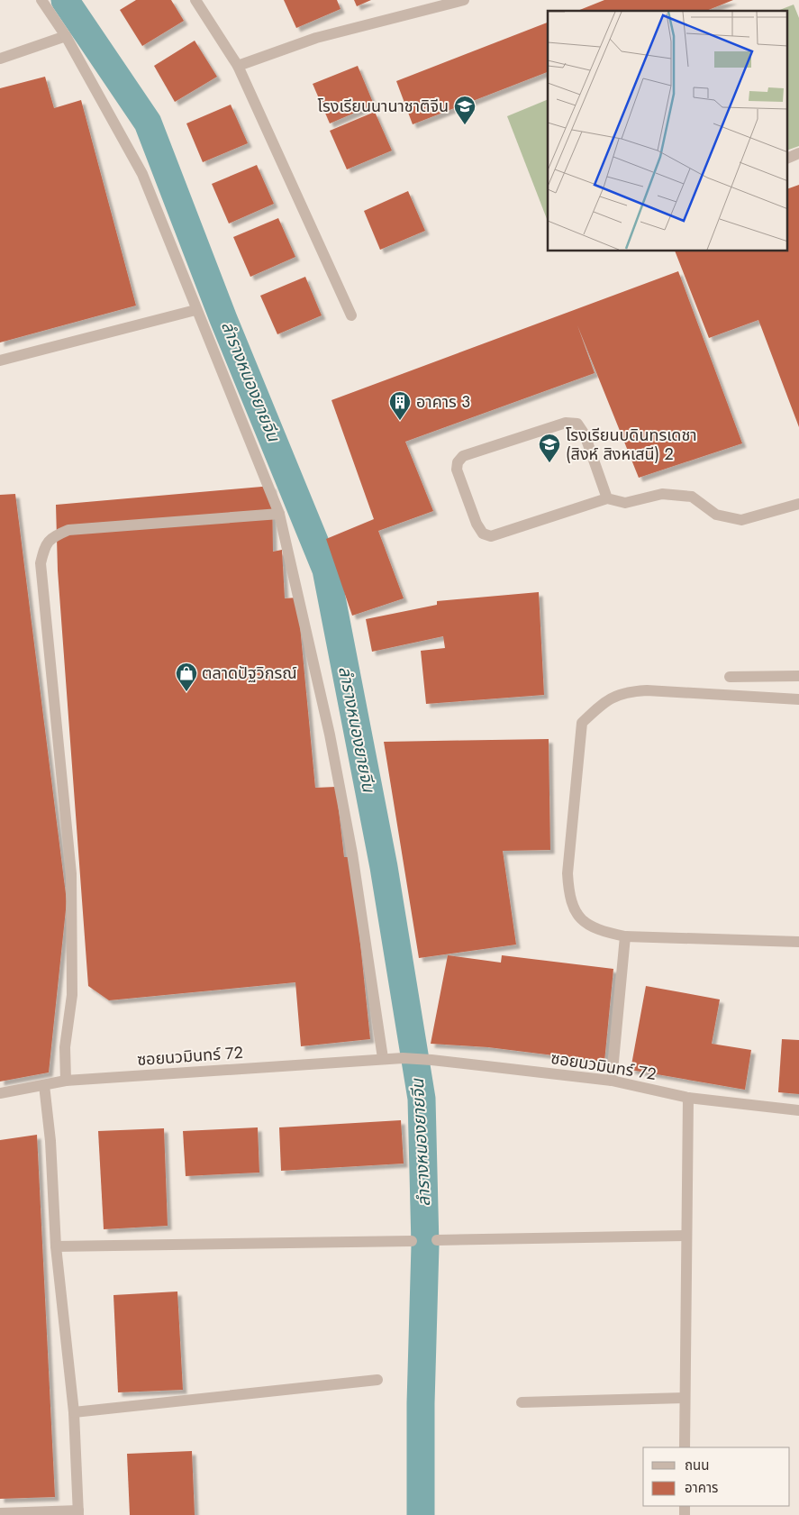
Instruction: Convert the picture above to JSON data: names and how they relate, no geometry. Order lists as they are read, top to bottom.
{
  "streets": {
    "street": ["ซอยนวมินทร์ 72"]
  },
  "water": ["ลำรางหนองยายจีน"],
  "places": {
    "school or university": ["โรงเรียนนานาชาติจีน", "โรงเรียนบดินทรเดชา (สิงห์ สิงหเสนี) 2"],
    "building": ["อาคาร 3"],
    "shop": ["ตลาดปัฐวิกรณ์"]
  },
  "legend": ["ถนน", "อาคาร"]
}
